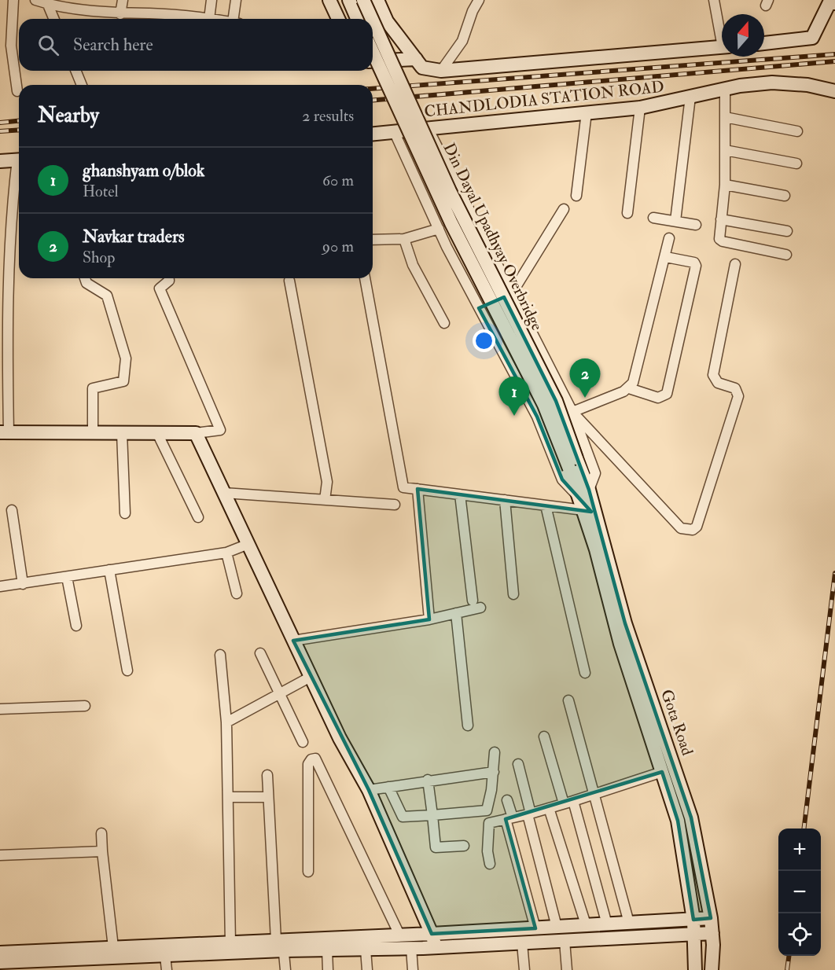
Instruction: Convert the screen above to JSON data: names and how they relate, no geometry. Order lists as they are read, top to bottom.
{
  "streets": {
    "main road": ["CHANDLODIA STATION ROAD", "Din Dayal Upadhyay Overbridge", "Gota Road"]
  },
  "crossings": [
    ["Din Dayal Upadhyay Overbridge", "Gota Road"]
  ],
  "north": "top",
  "page": {
    "search": "Search here",
    "heading": ["Nearby", "2 results"],
    "list": [
      {
        "mark": "1",
        "name": "ghanshyam o/blok",
        "note": "Hotel",
        "value": "60 m"
      },
      {
        "mark": "2",
        "name": "Navkar traders",
        "note": "Shop",
        "value": "90 m"
      }
    ],
    "pins": ["2", "1"],
    "map_buttons": ["+", "−"]
  }
}
